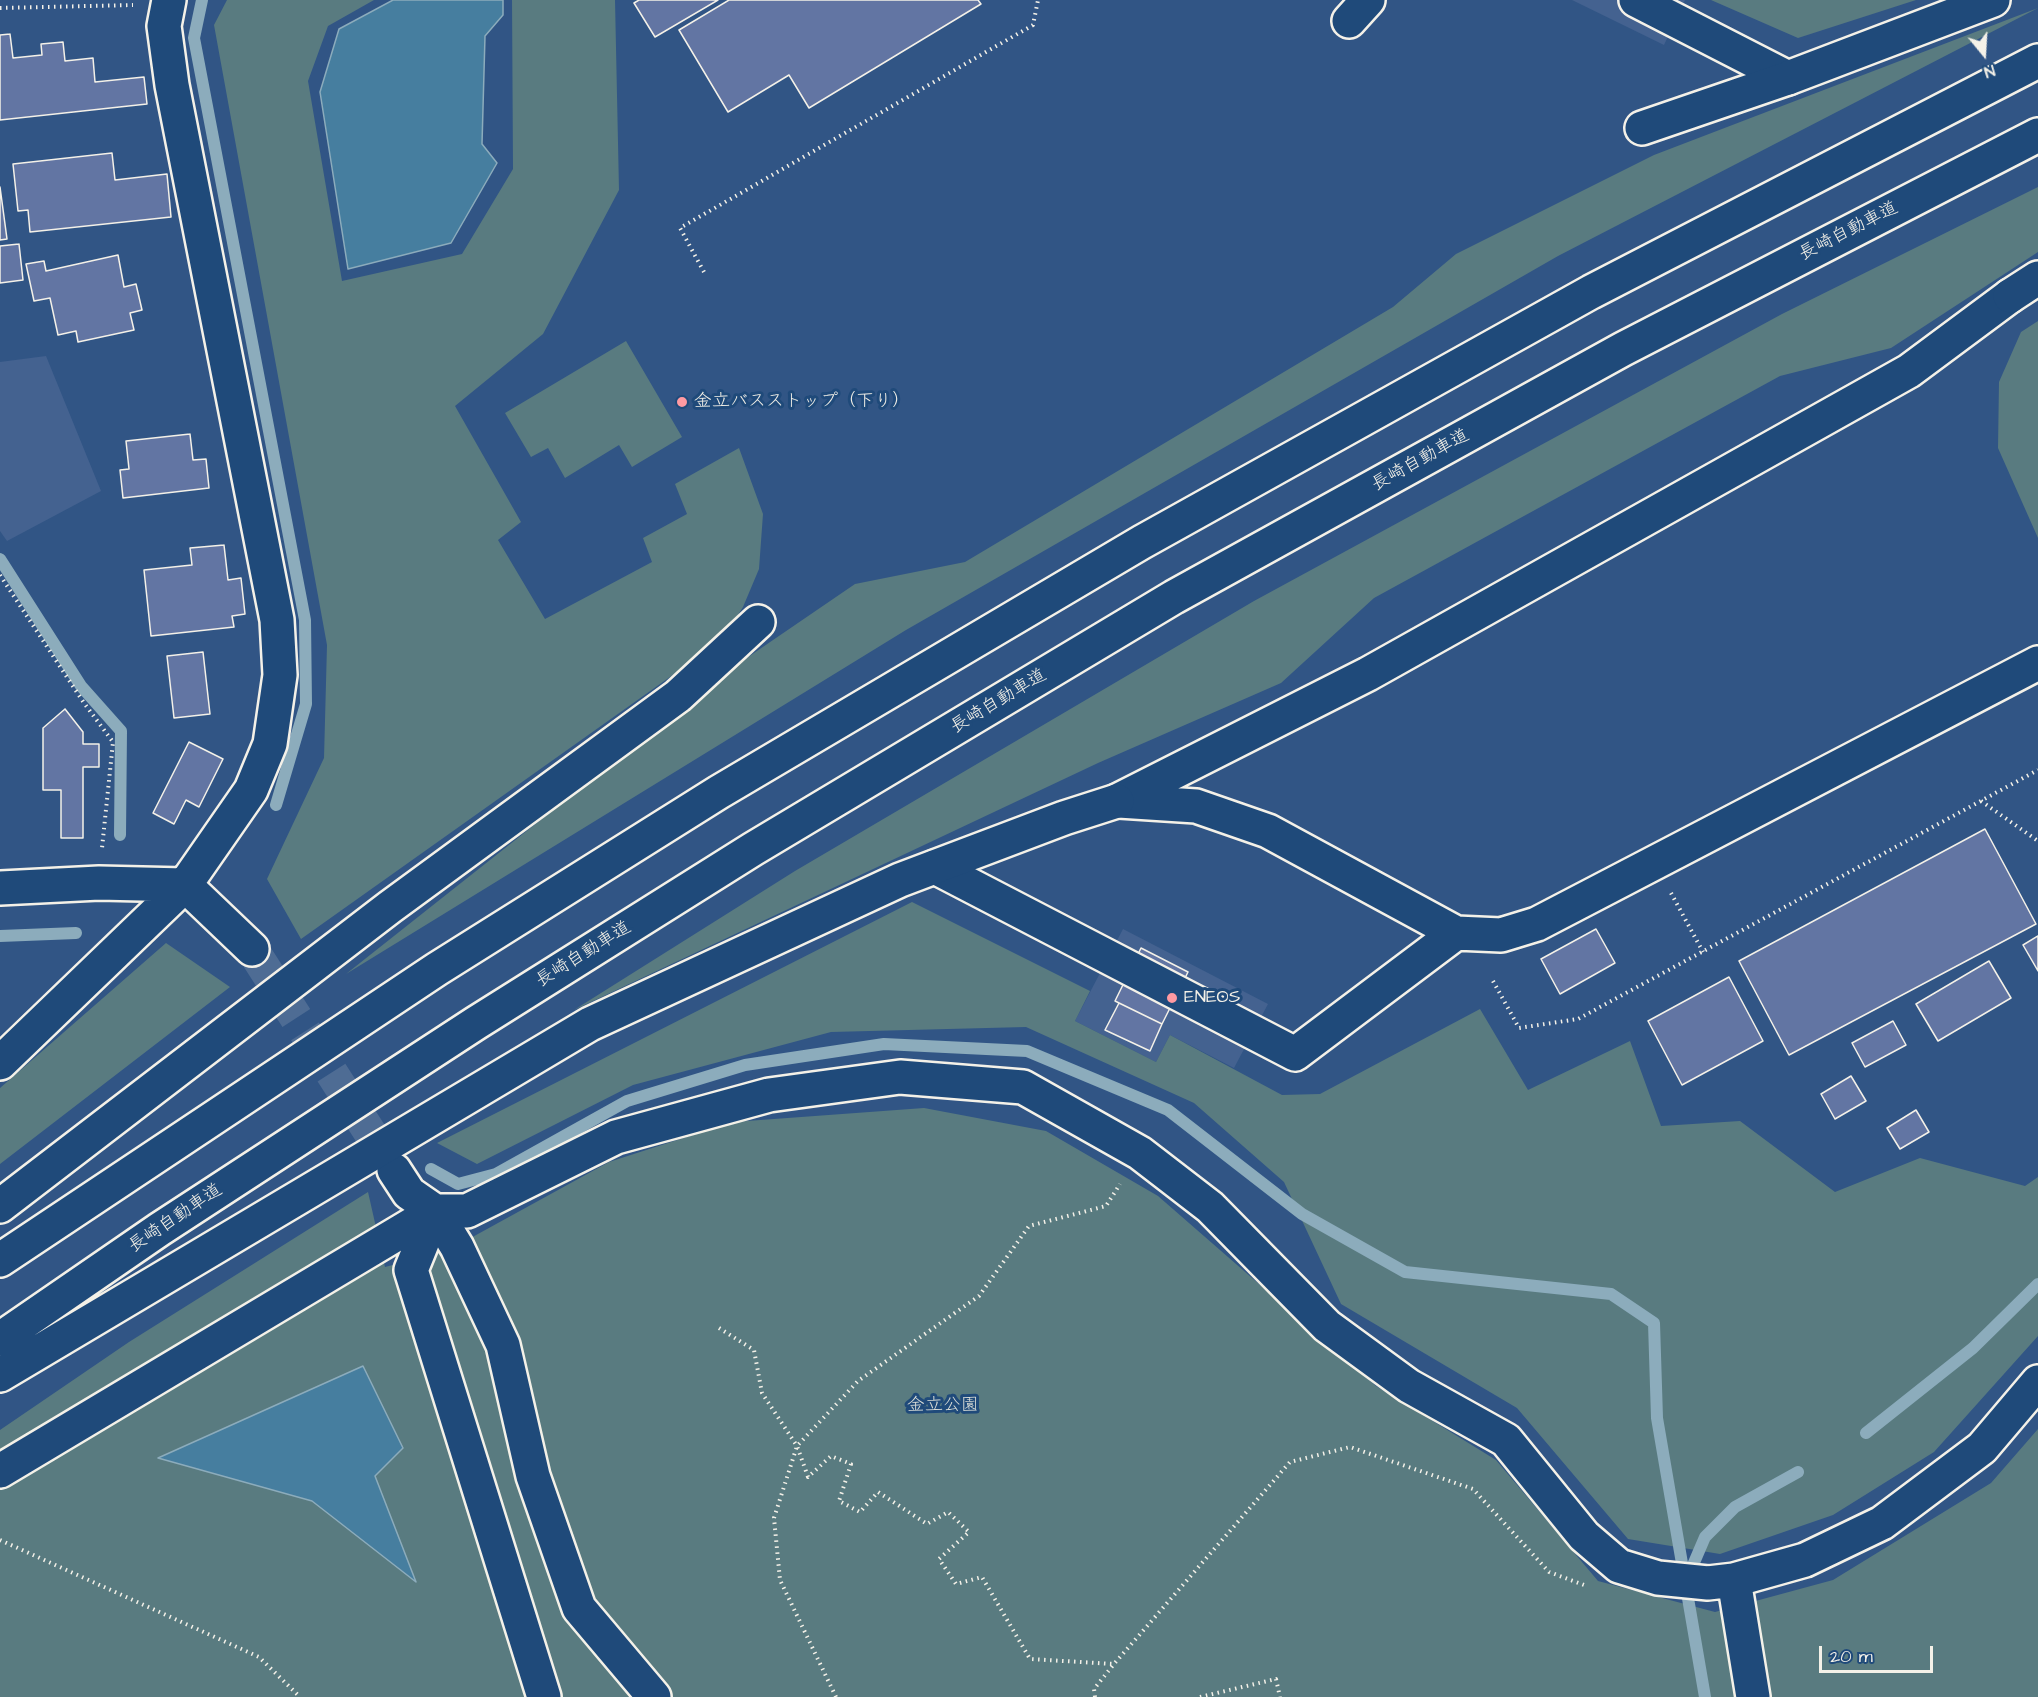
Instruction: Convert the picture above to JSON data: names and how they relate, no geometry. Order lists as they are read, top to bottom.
{
  "streets": {
    "main road": ["長崎自動車道"]
  },
  "parks": ["金立公園"],
  "places": ["金立バスストップ（下り）", "ENEOS"],
  "scale_bar": "20 m",
  "north": "bottom"
}
